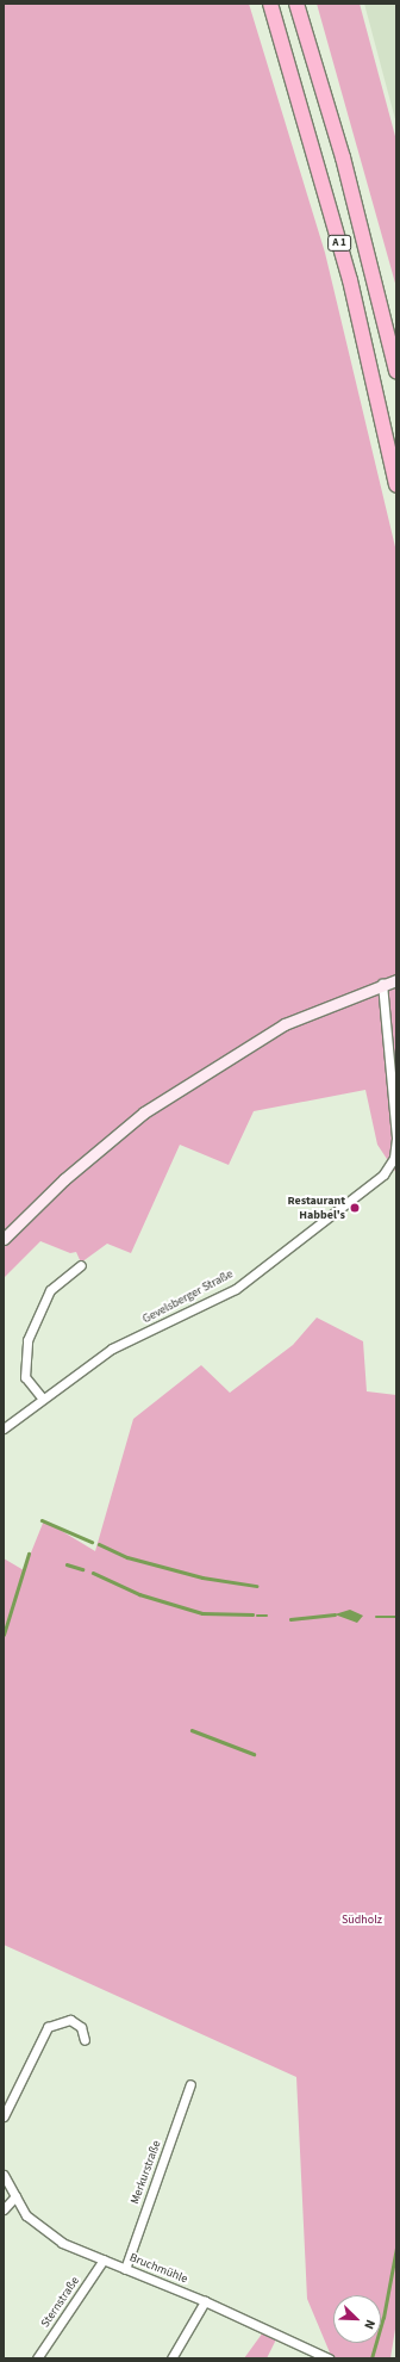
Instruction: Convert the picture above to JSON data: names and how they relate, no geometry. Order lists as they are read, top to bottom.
{
  "streets": {
    "highway": ["A 1"],
    "street": [
      "Gevelsberger Straße",
      "Merkurstraße",
      "Bruchmühle",
      "Sternstraße"
    ]
  },
  "crossings": [
    ["Merkurstraße", "Bruchmühle"],
    ["Bruchmühle", "Sternstraße"]
  ],
  "parks": ["Südholz"],
  "places": ["Restaurant Habbel's"],
  "north": "bottom right"
}
